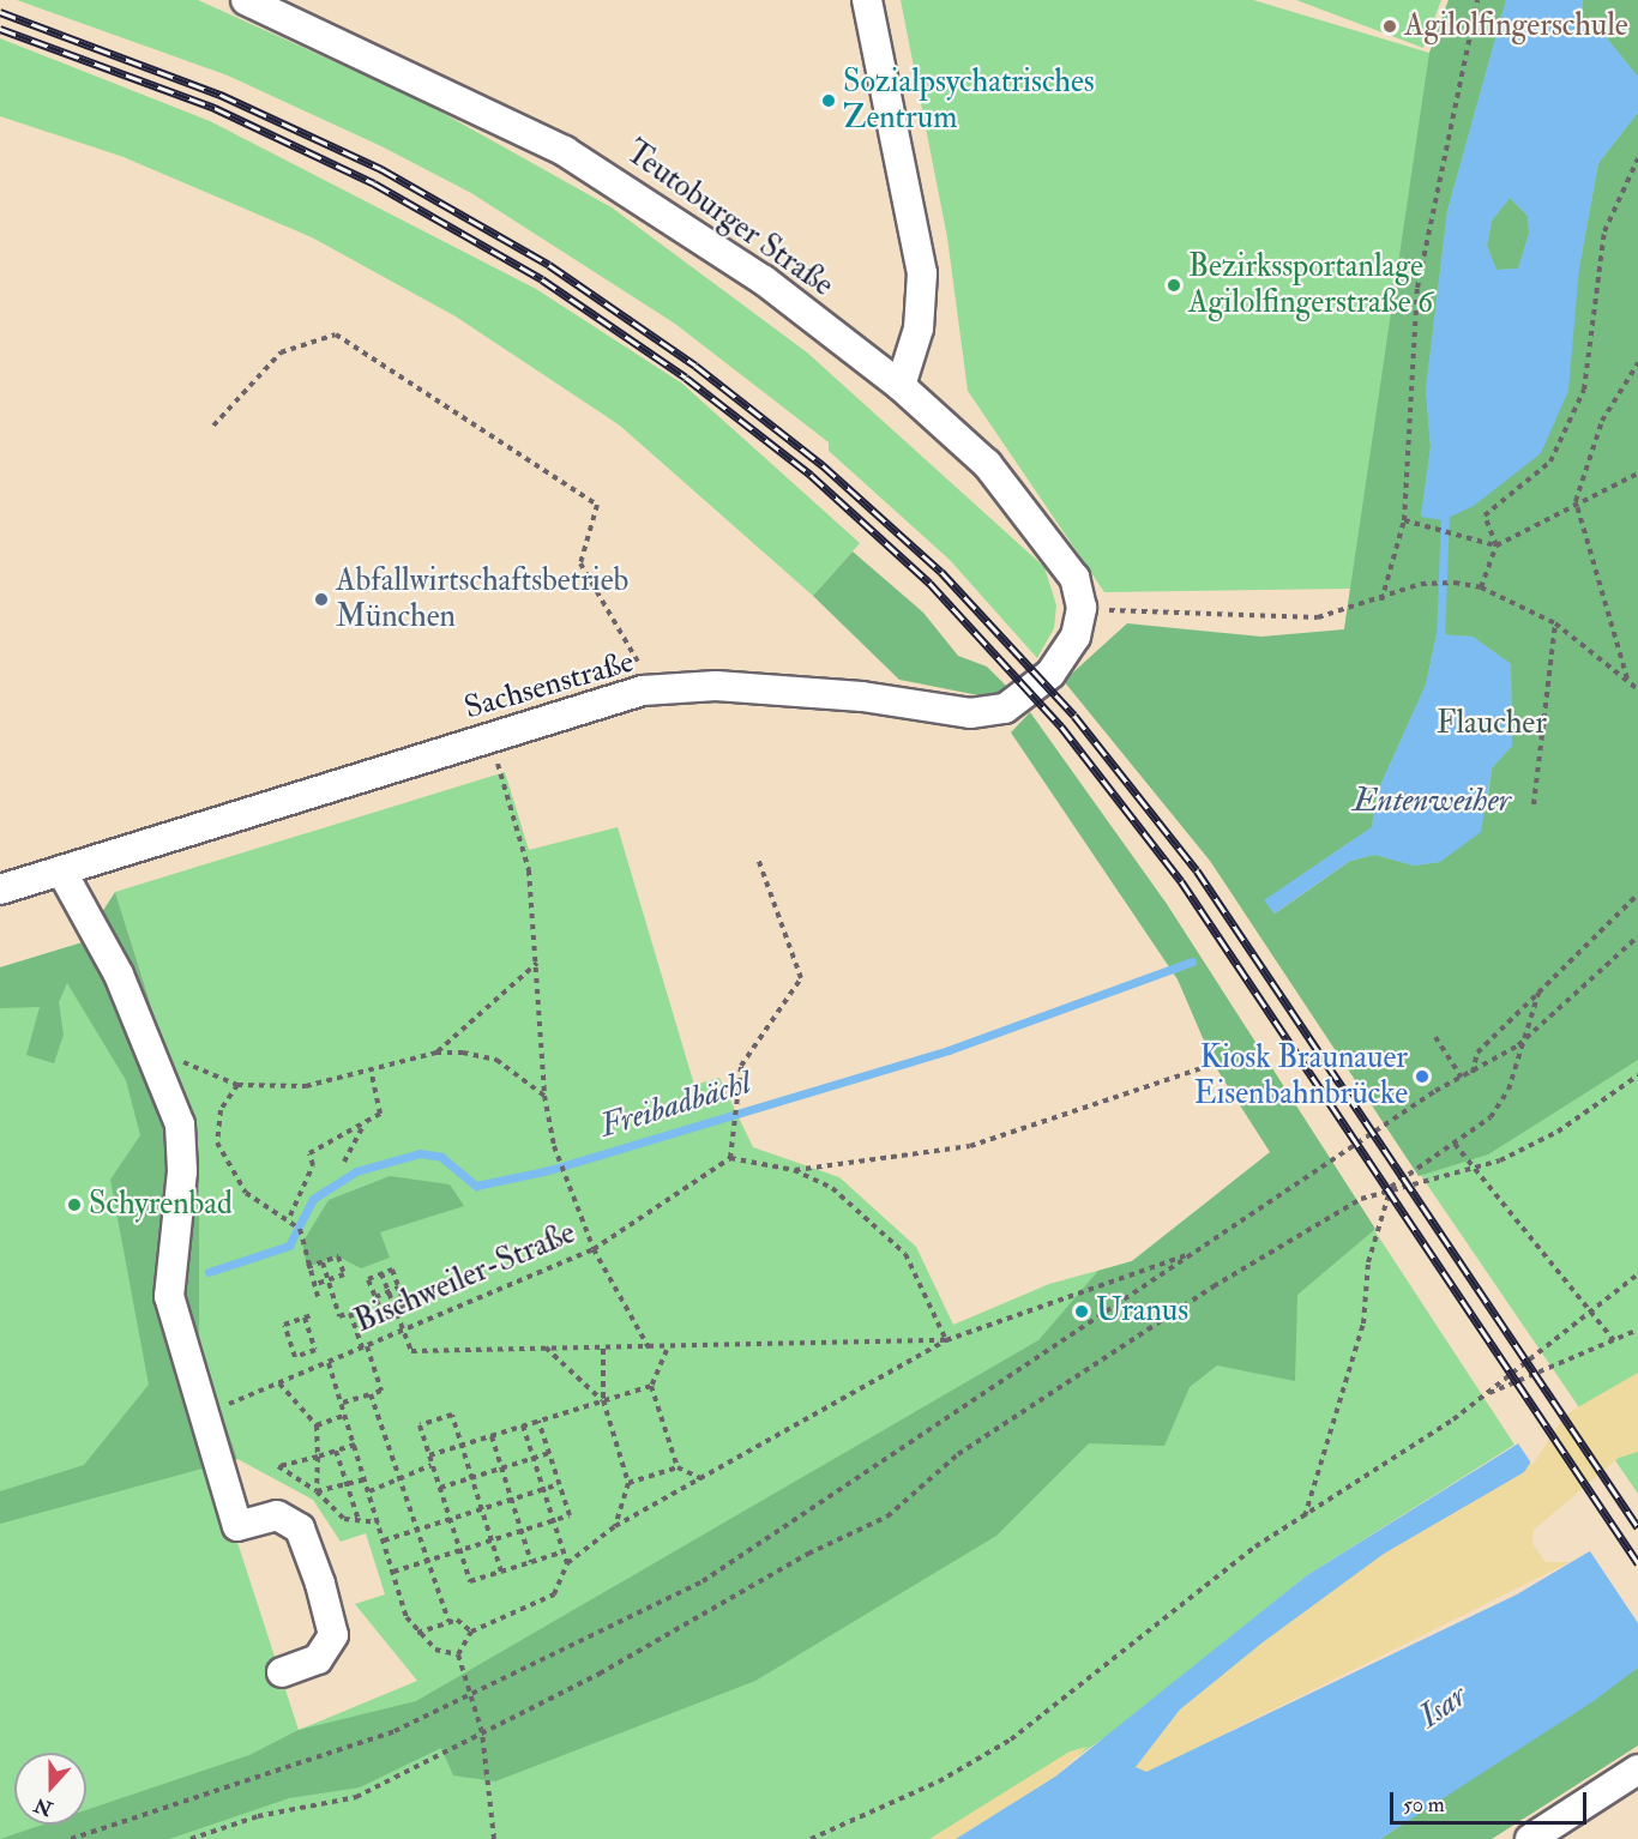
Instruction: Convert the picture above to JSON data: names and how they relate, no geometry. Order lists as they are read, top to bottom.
{
  "streets": {
    "street": ["Teutoburger Straße", "Sachsenstraße"],
    "path": ["Bischweiler-Straße"]
  },
  "crossings": [
    ["Teutoburger Straße", "Sachsenstraße"]
  ],
  "water": ["Entenweiher", "Freibadbächl", "Isar"],
  "parks": ["Flaucher"],
  "places": [
    "Agilolfingerschule",
    "Sozialpsychatrisches Zentrum",
    "Bezirkssportanlage Agilolfingerstraße 6",
    "Abfallwirtschaftsbetrieb München",
    "Kiosk Braunauer Eisenbahnbrücke",
    "Schyrenbad",
    "Uranus"
  ],
  "scale_bar": "50 m",
  "north": "bottom"
}
